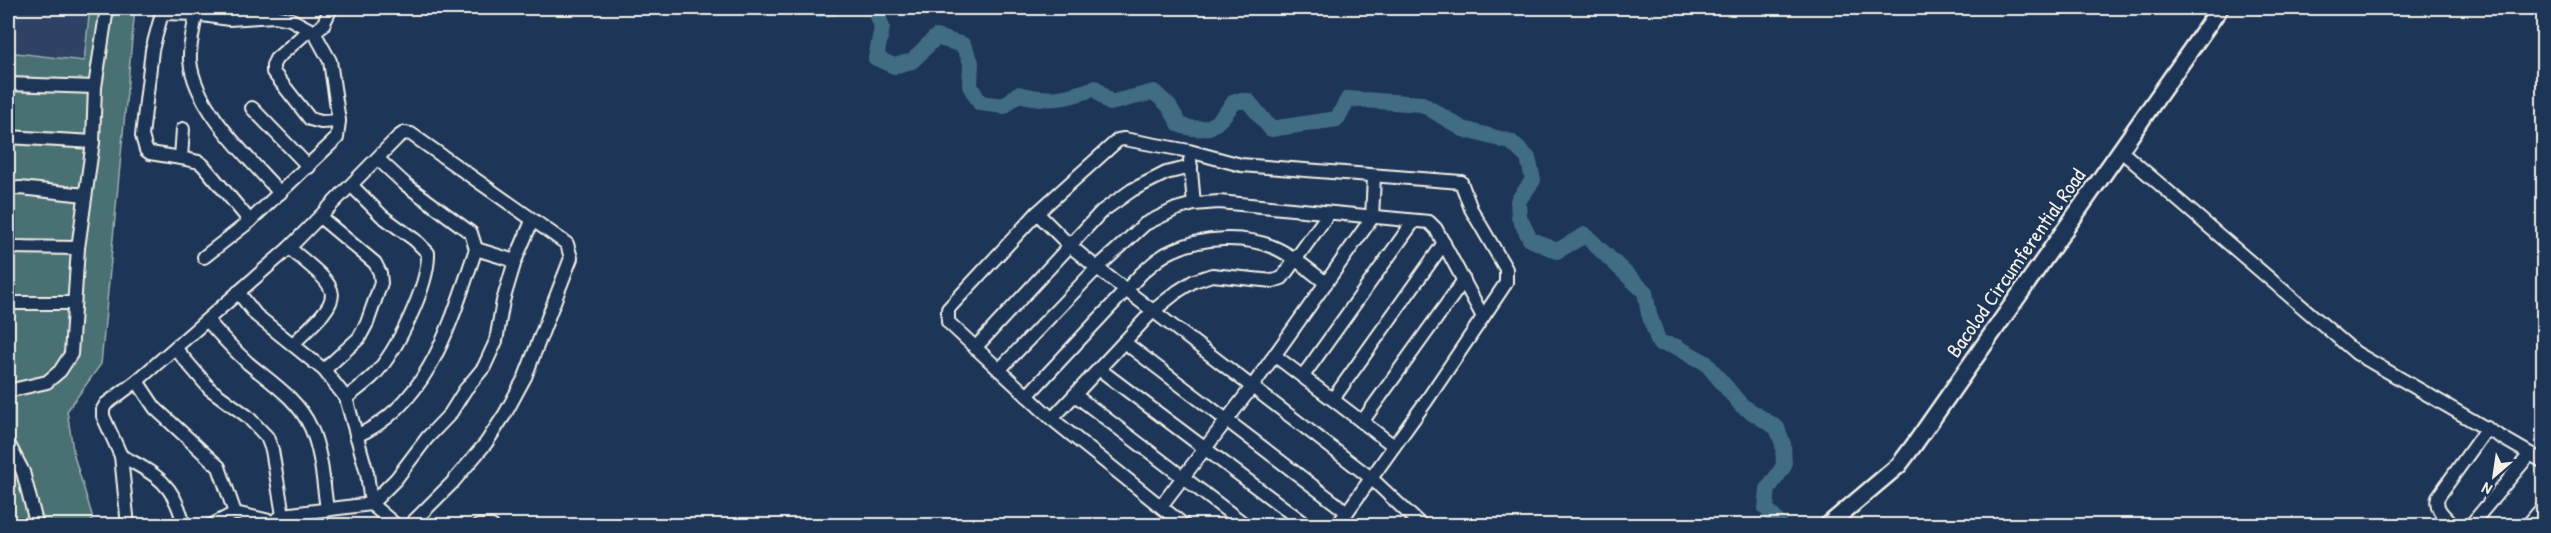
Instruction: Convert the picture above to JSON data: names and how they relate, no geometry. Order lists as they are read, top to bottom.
{
  "streets": {
    "main road": ["Bacolod Circumferential Road"]
  },
  "north": "bottom left"
}
